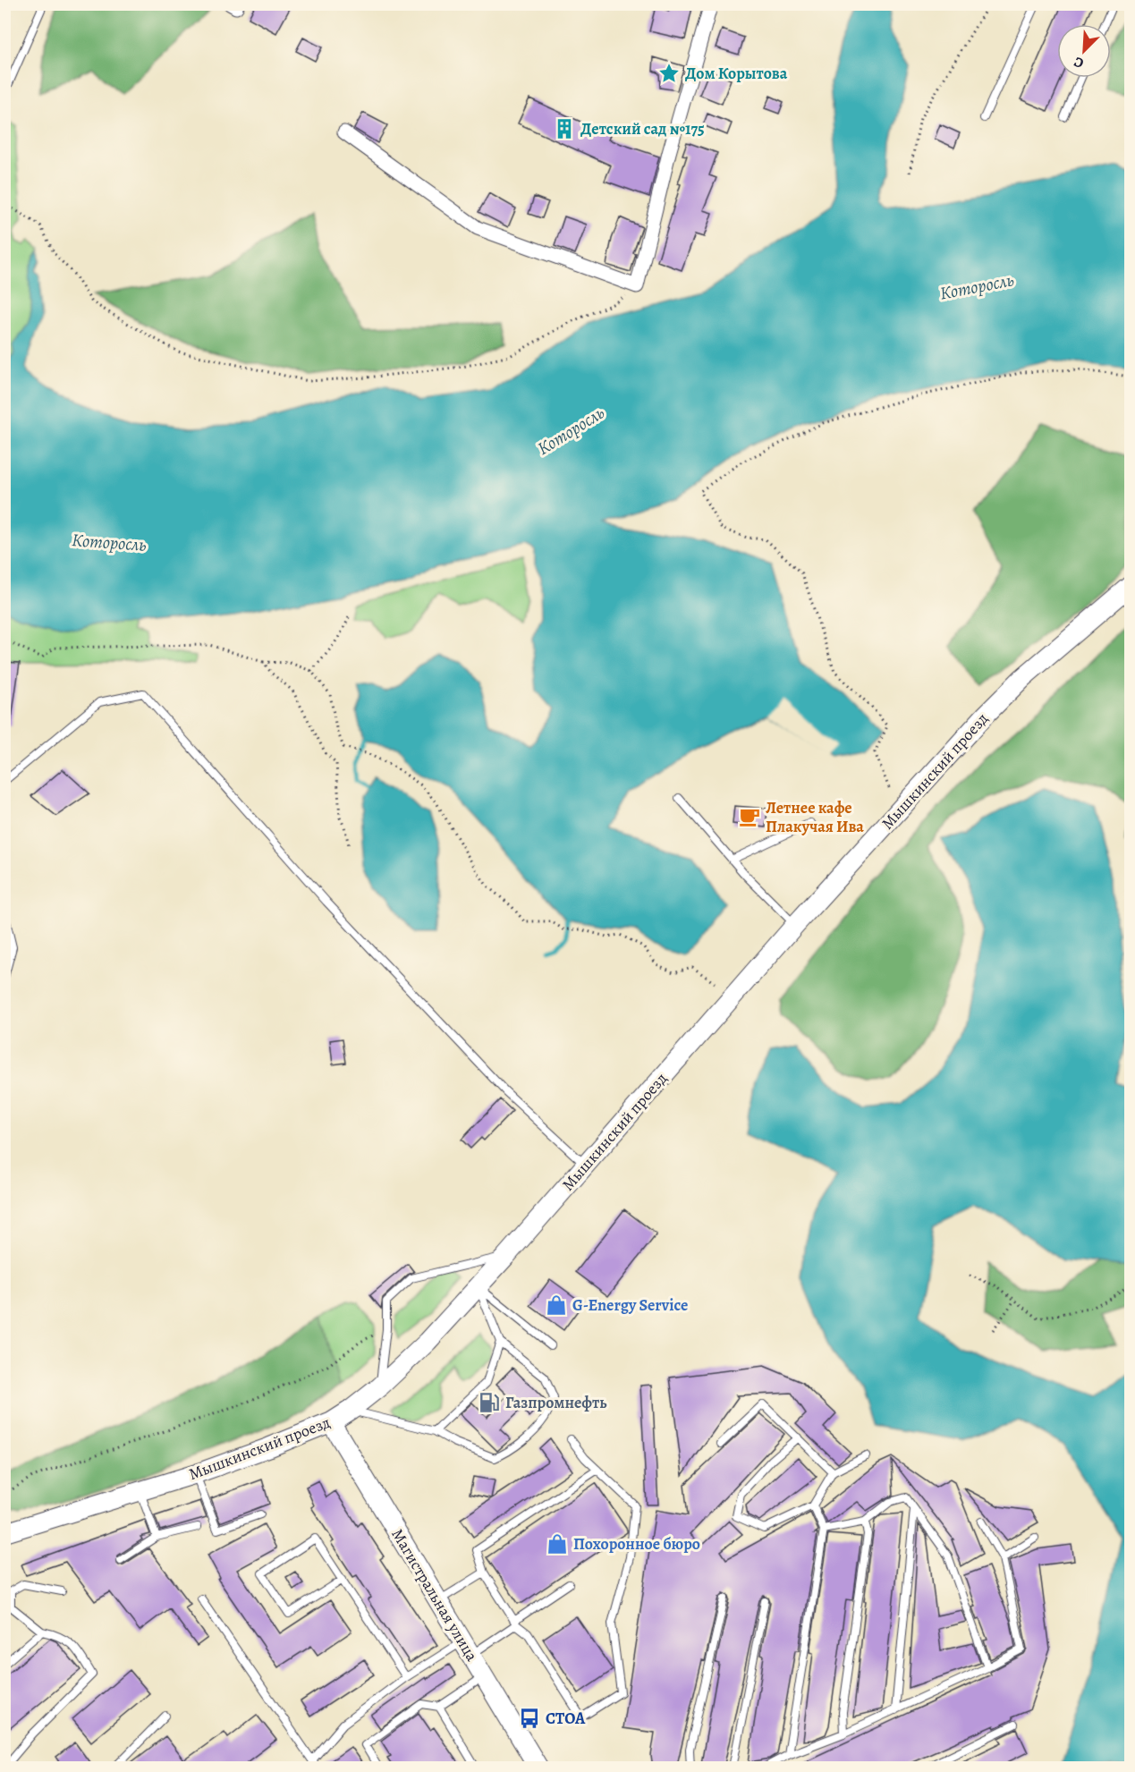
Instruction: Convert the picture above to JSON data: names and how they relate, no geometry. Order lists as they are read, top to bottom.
{
  "streets": {
    "main road": ["Мышкинский проезд", "Магистральная улица"]
  },
  "crossings": [
    ["Мышкинский проезд", "Магистральная улица"]
  ],
  "water": ["Которосль"],
  "places": {
    "place": ["Дом Корытова"],
    "building": ["Детский сад №175"],
    "cafe": ["Летнее кафе Плакучая Ива"],
    "shop": ["G-Energy Service", "Похоронное бюро"],
    "fuel station": ["Газпромнефть"],
    "bus stop": ["СТОА"]
  },
  "north": "bottom left"
}
